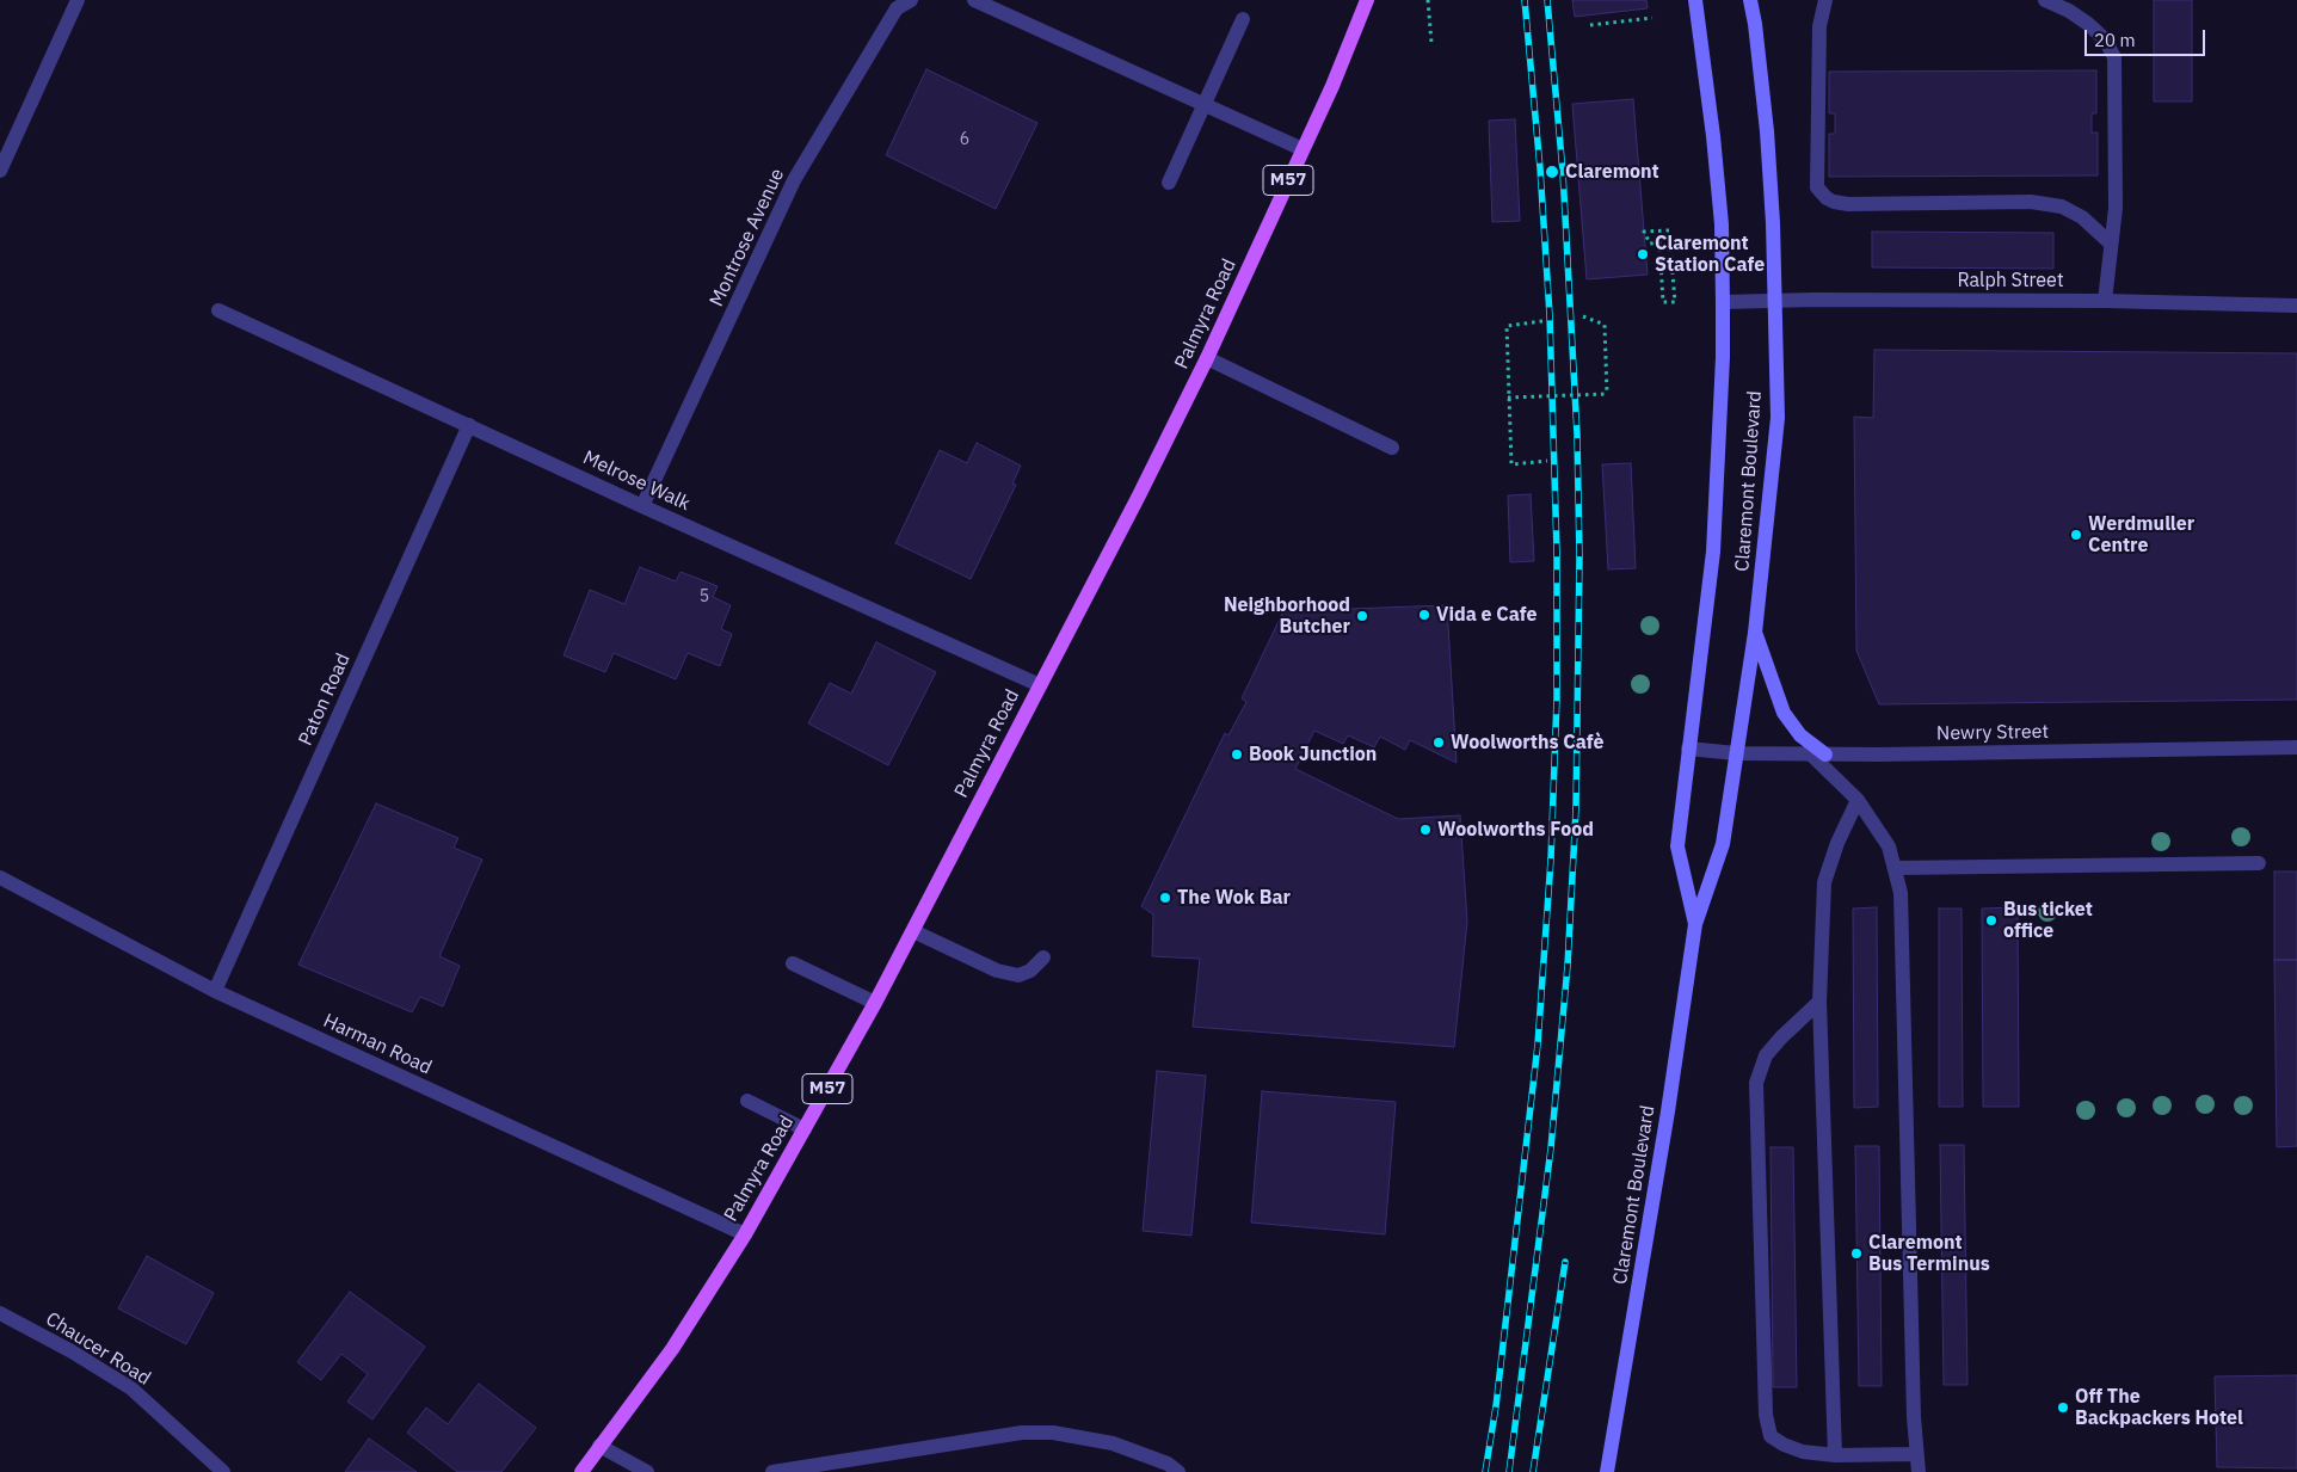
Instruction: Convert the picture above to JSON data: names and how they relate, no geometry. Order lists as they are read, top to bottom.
{
  "streets": {
    "main road": ["M57", "Palmyra Road"],
    "street": [
      "Montrose Avenue",
      "Ralph Street",
      "Melrose Walk",
      "Claremont Boulevard",
      "Paton Road",
      "Newry Street",
      "Harman Road",
      "Chaucer Road"
    ]
  },
  "crossings": [
    ["Montrose Avenue", "Melrose Walk"],
    ["Ralph Street", "Claremont Boulevard"],
    ["Palmyra Road", "Melrose Walk"],
    ["Palmyra Road", "Harman Road"],
    ["Melrose Walk", "Paton Road"],
    ["Claremont Boulevard", "Newry Street"],
    ["Paton Road", "Harman Road"]
  ],
  "places": [
    "Claremont",
    "Claremont Station Cafe",
    "Werdmuller Centre",
    "Vida e Cafe",
    "Neighborhood Butcher",
    "Woolworths Cafè",
    "Book Junction",
    "Woolworths Food",
    "The Wok Bar",
    "Bus ticket office",
    "Claremont Bus Terminus",
    "Off The Backpackers Hotel"
  ],
  "house_numbers": ["6", "5"],
  "scale_bar": "20 m"
}
